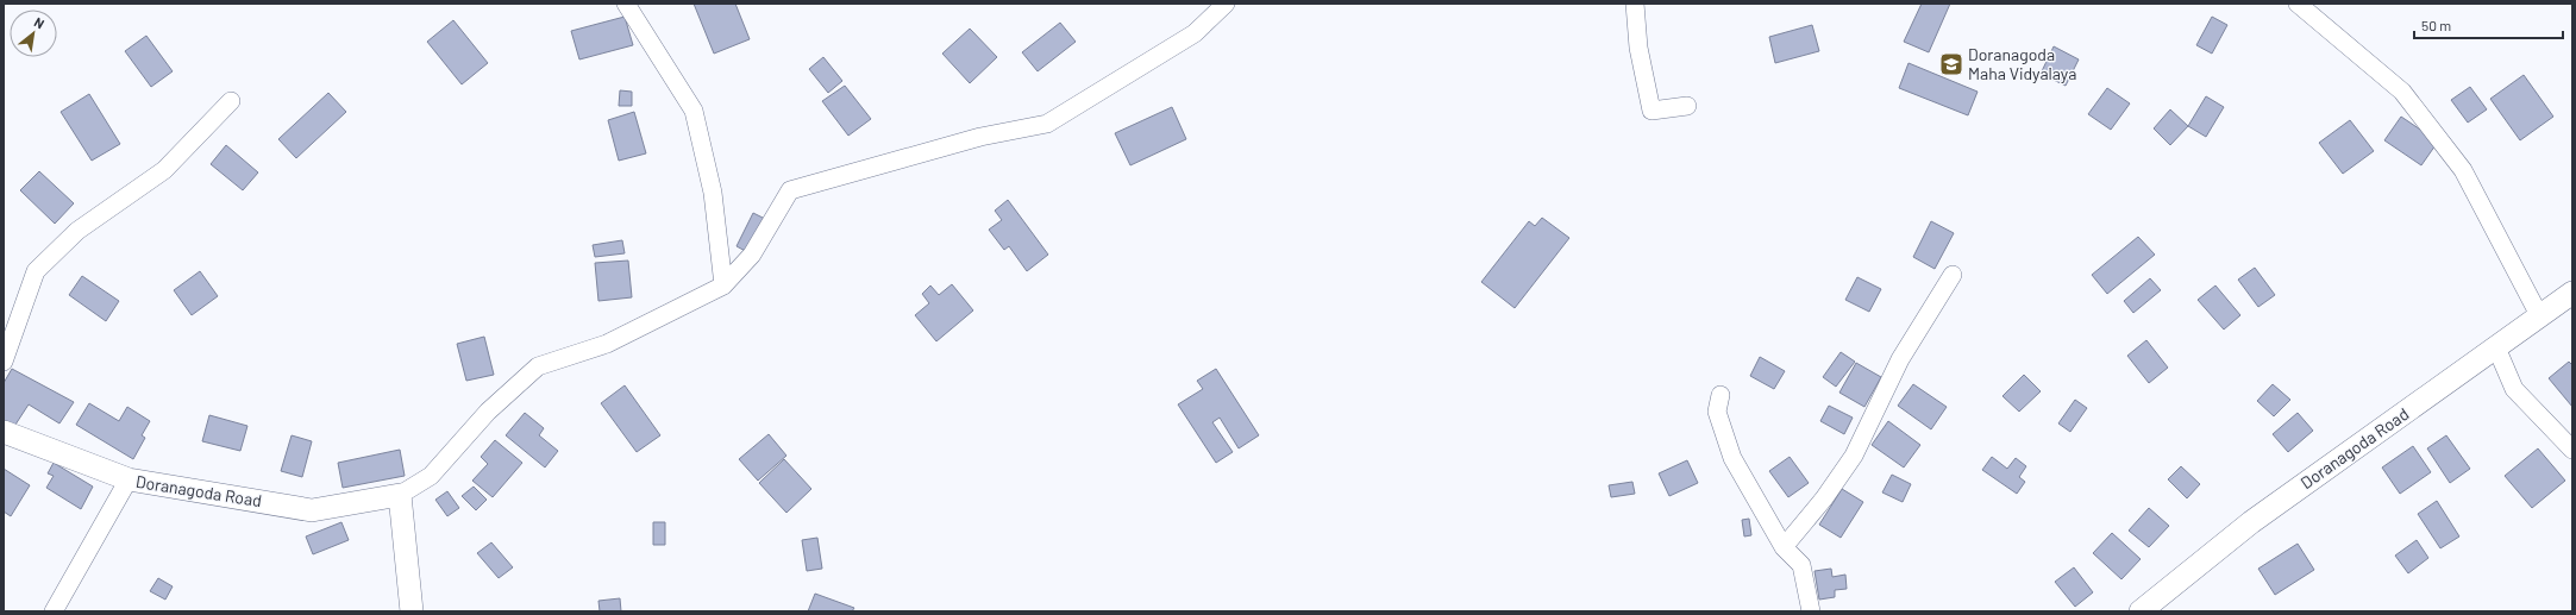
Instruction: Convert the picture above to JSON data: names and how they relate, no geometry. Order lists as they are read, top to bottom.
{
  "streets": {
    "street": ["Doranagoda Road"]
  },
  "places": {
    "school or university": ["Doranagoda Maha Vidyalaya"]
  },
  "scale_bar": "50 m",
  "north": "top right"
}
